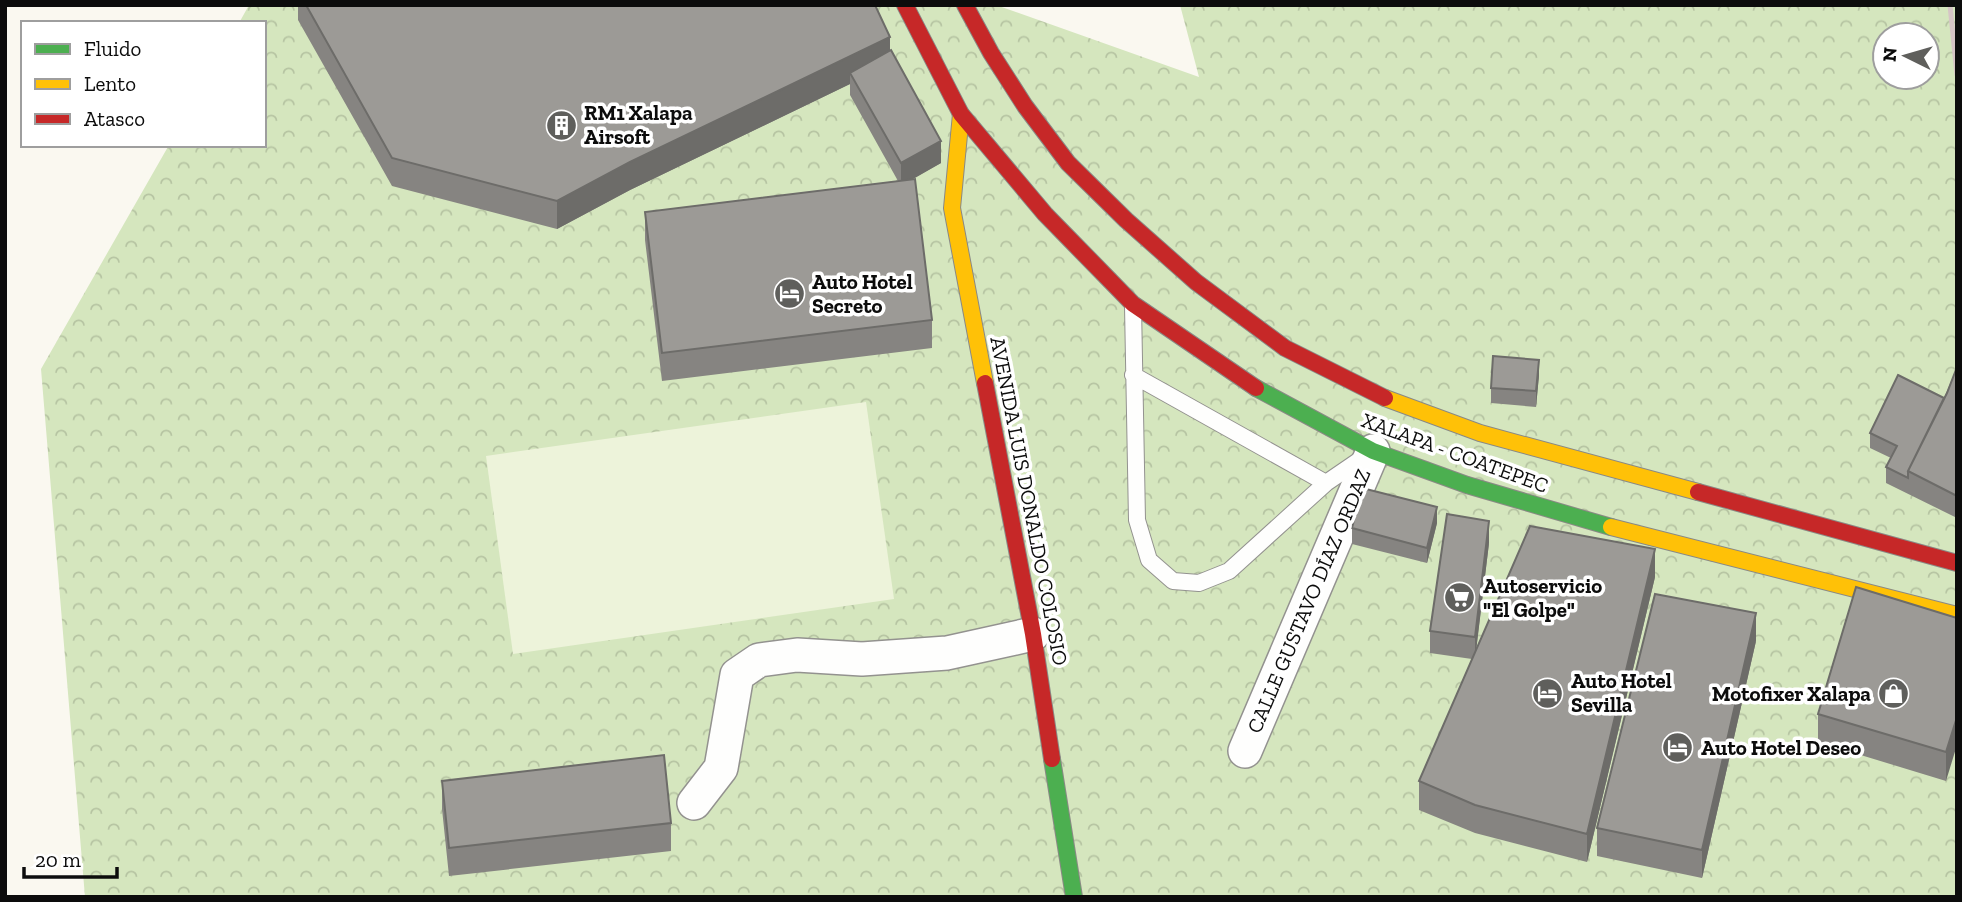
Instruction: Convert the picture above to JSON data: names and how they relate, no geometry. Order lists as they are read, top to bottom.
{
  "streets": {
    "main road": ["XALAPA - COATEPEC", "AVENIDA LUIS DONALDO COLOSIO"],
    "street": ["CALLE GUSTAVO DÍAZ ORDAZ"]
  },
  "crossings": [
    ["XALAPA - COATEPEC", "AVENIDA LUIS DONALDO COLOSIO"],
    ["XALAPA - COATEPEC", "CALLE GUSTAVO DÍAZ ORDAZ"]
  ],
  "places": {
    "building": ["RM1 Xalapa Airsoft"],
    "hotel": ["Auto Hotel Secreto", "Auto Hotel Sevilla", "Auto Hotel Deseo"],
    "supermarket": ["Autoservicio \"El Golpe\""],
    "shop": ["Motofixer Xalapa"]
  },
  "legend": ["Fluido", "Lento", "Atasco"],
  "scale_bar": "20 m",
  "north": "left"
}
